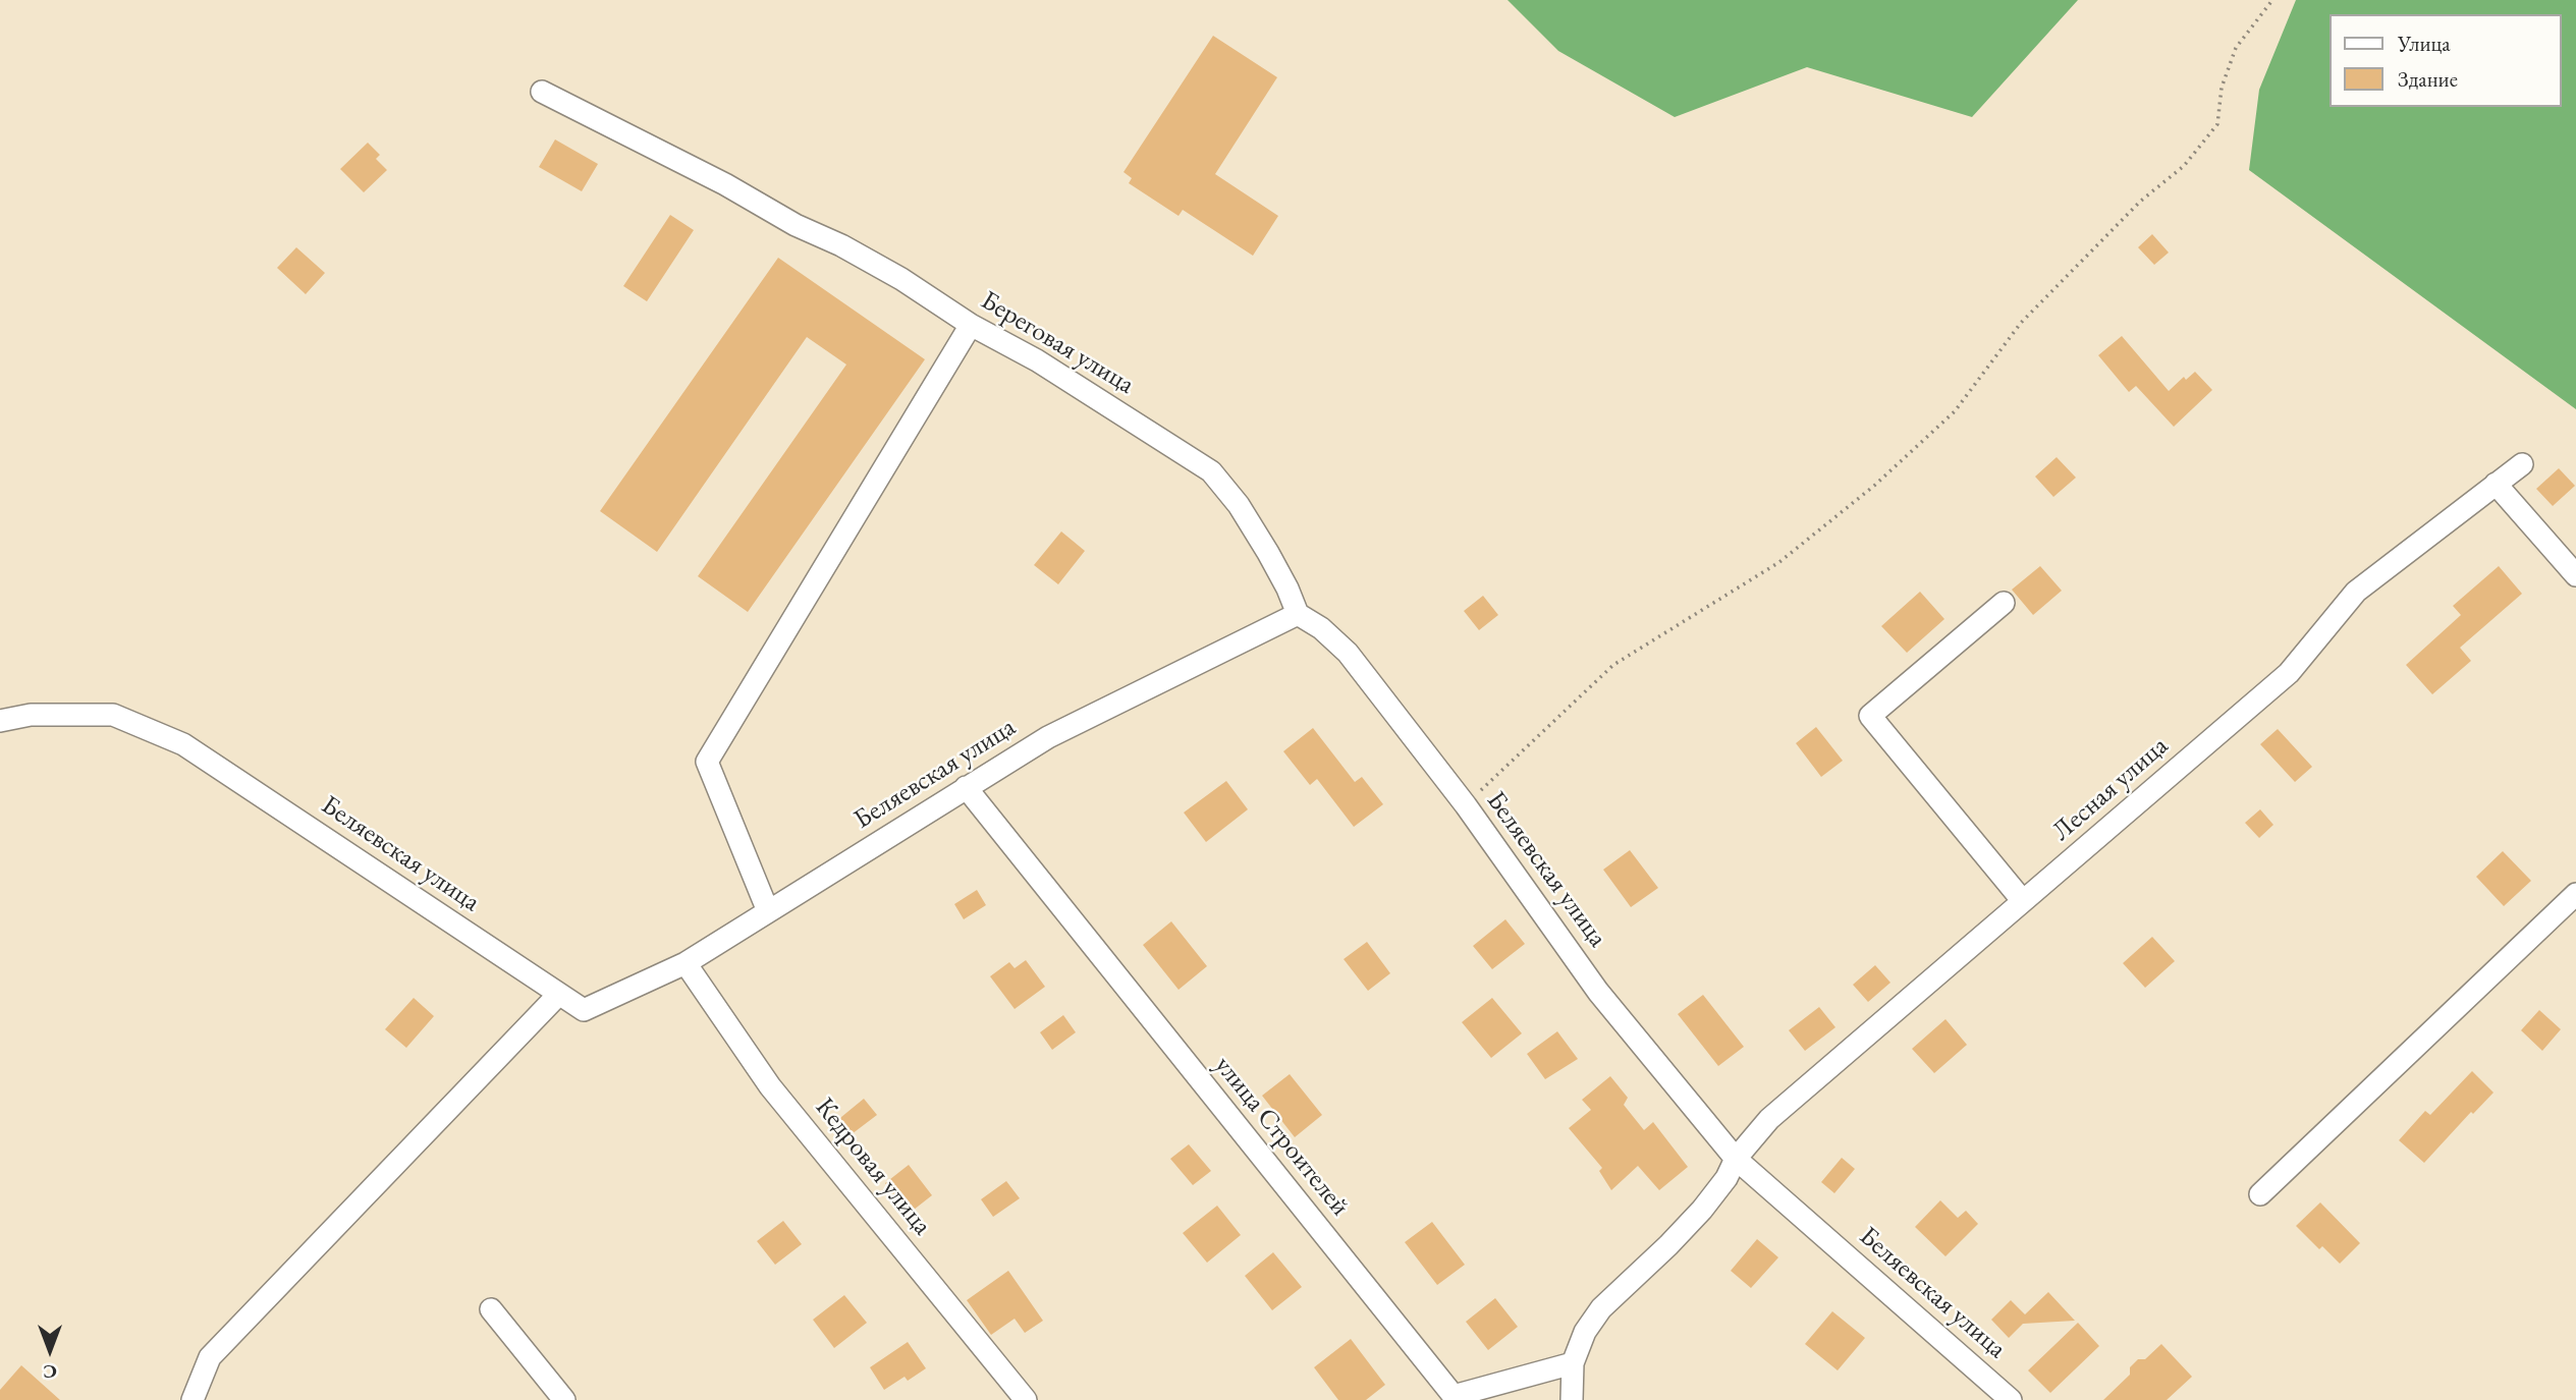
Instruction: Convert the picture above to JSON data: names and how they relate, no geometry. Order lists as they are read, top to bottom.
{
  "streets": {
    "street": [
      "Береговая улица",
      "Беляевская улица",
      "Лесная улица",
      "улица Строителей",
      "Кедровая улица"
    ]
  },
  "crossings": [
    ["Береговая улица", "Беляевская улица"],
    ["Беляевская улица", "Лесная улица"],
    ["Беляевская улица", "улица Строителей"],
    ["Беляевская улица", "Кедровая улица"],
    ["Лесная улица", "улица Строителей"]
  ],
  "legend": ["Улица", "Здание"],
  "north": "bottom"
}
